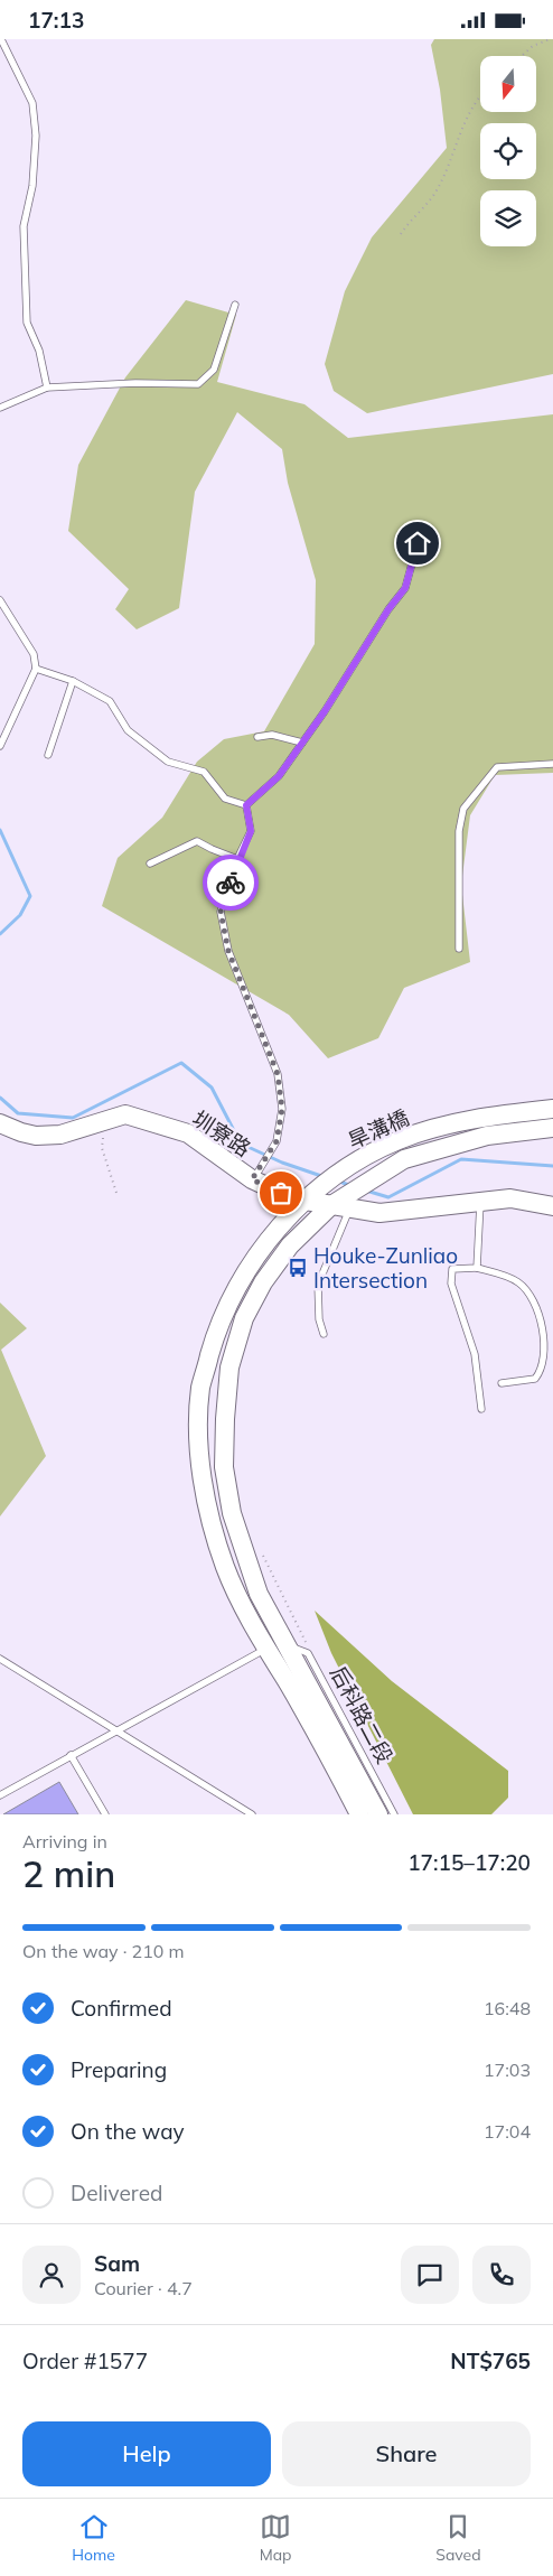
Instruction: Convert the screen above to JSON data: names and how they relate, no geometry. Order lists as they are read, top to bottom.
{
  "streets": {
    "street": ["旱溝橋", "圳寮路"],
    "lane": ["后科路二段"]
  },
  "crossings": [
    ["旱溝橋", "圳寮路"],
    ["旱溝橋", "后科路二段"]
  ],
  "places": {
    "bus stop": ["Houke-Zunliao Intersection"]
  },
  "north": "bottom",
  "page": {
    "status": "17:13",
    "heading": ["2 min", "Arriving in", "17:15–17:20"],
    "panel": [
      "Sam",
      "Courier · 4.7",
      "Order #1577",
      "NT$765"
    ],
    "bar": "On the way · 210 m",
    "list": [
      ["Confirmed", "16:48"],
      ["Preparing", "17:03"],
      ["On the way", "17:04"],
      "Delivered"
    ],
    "buttons": ["Help", "Share"],
    "tabs": ["Home", "Map", "Saved"]
  }
}
